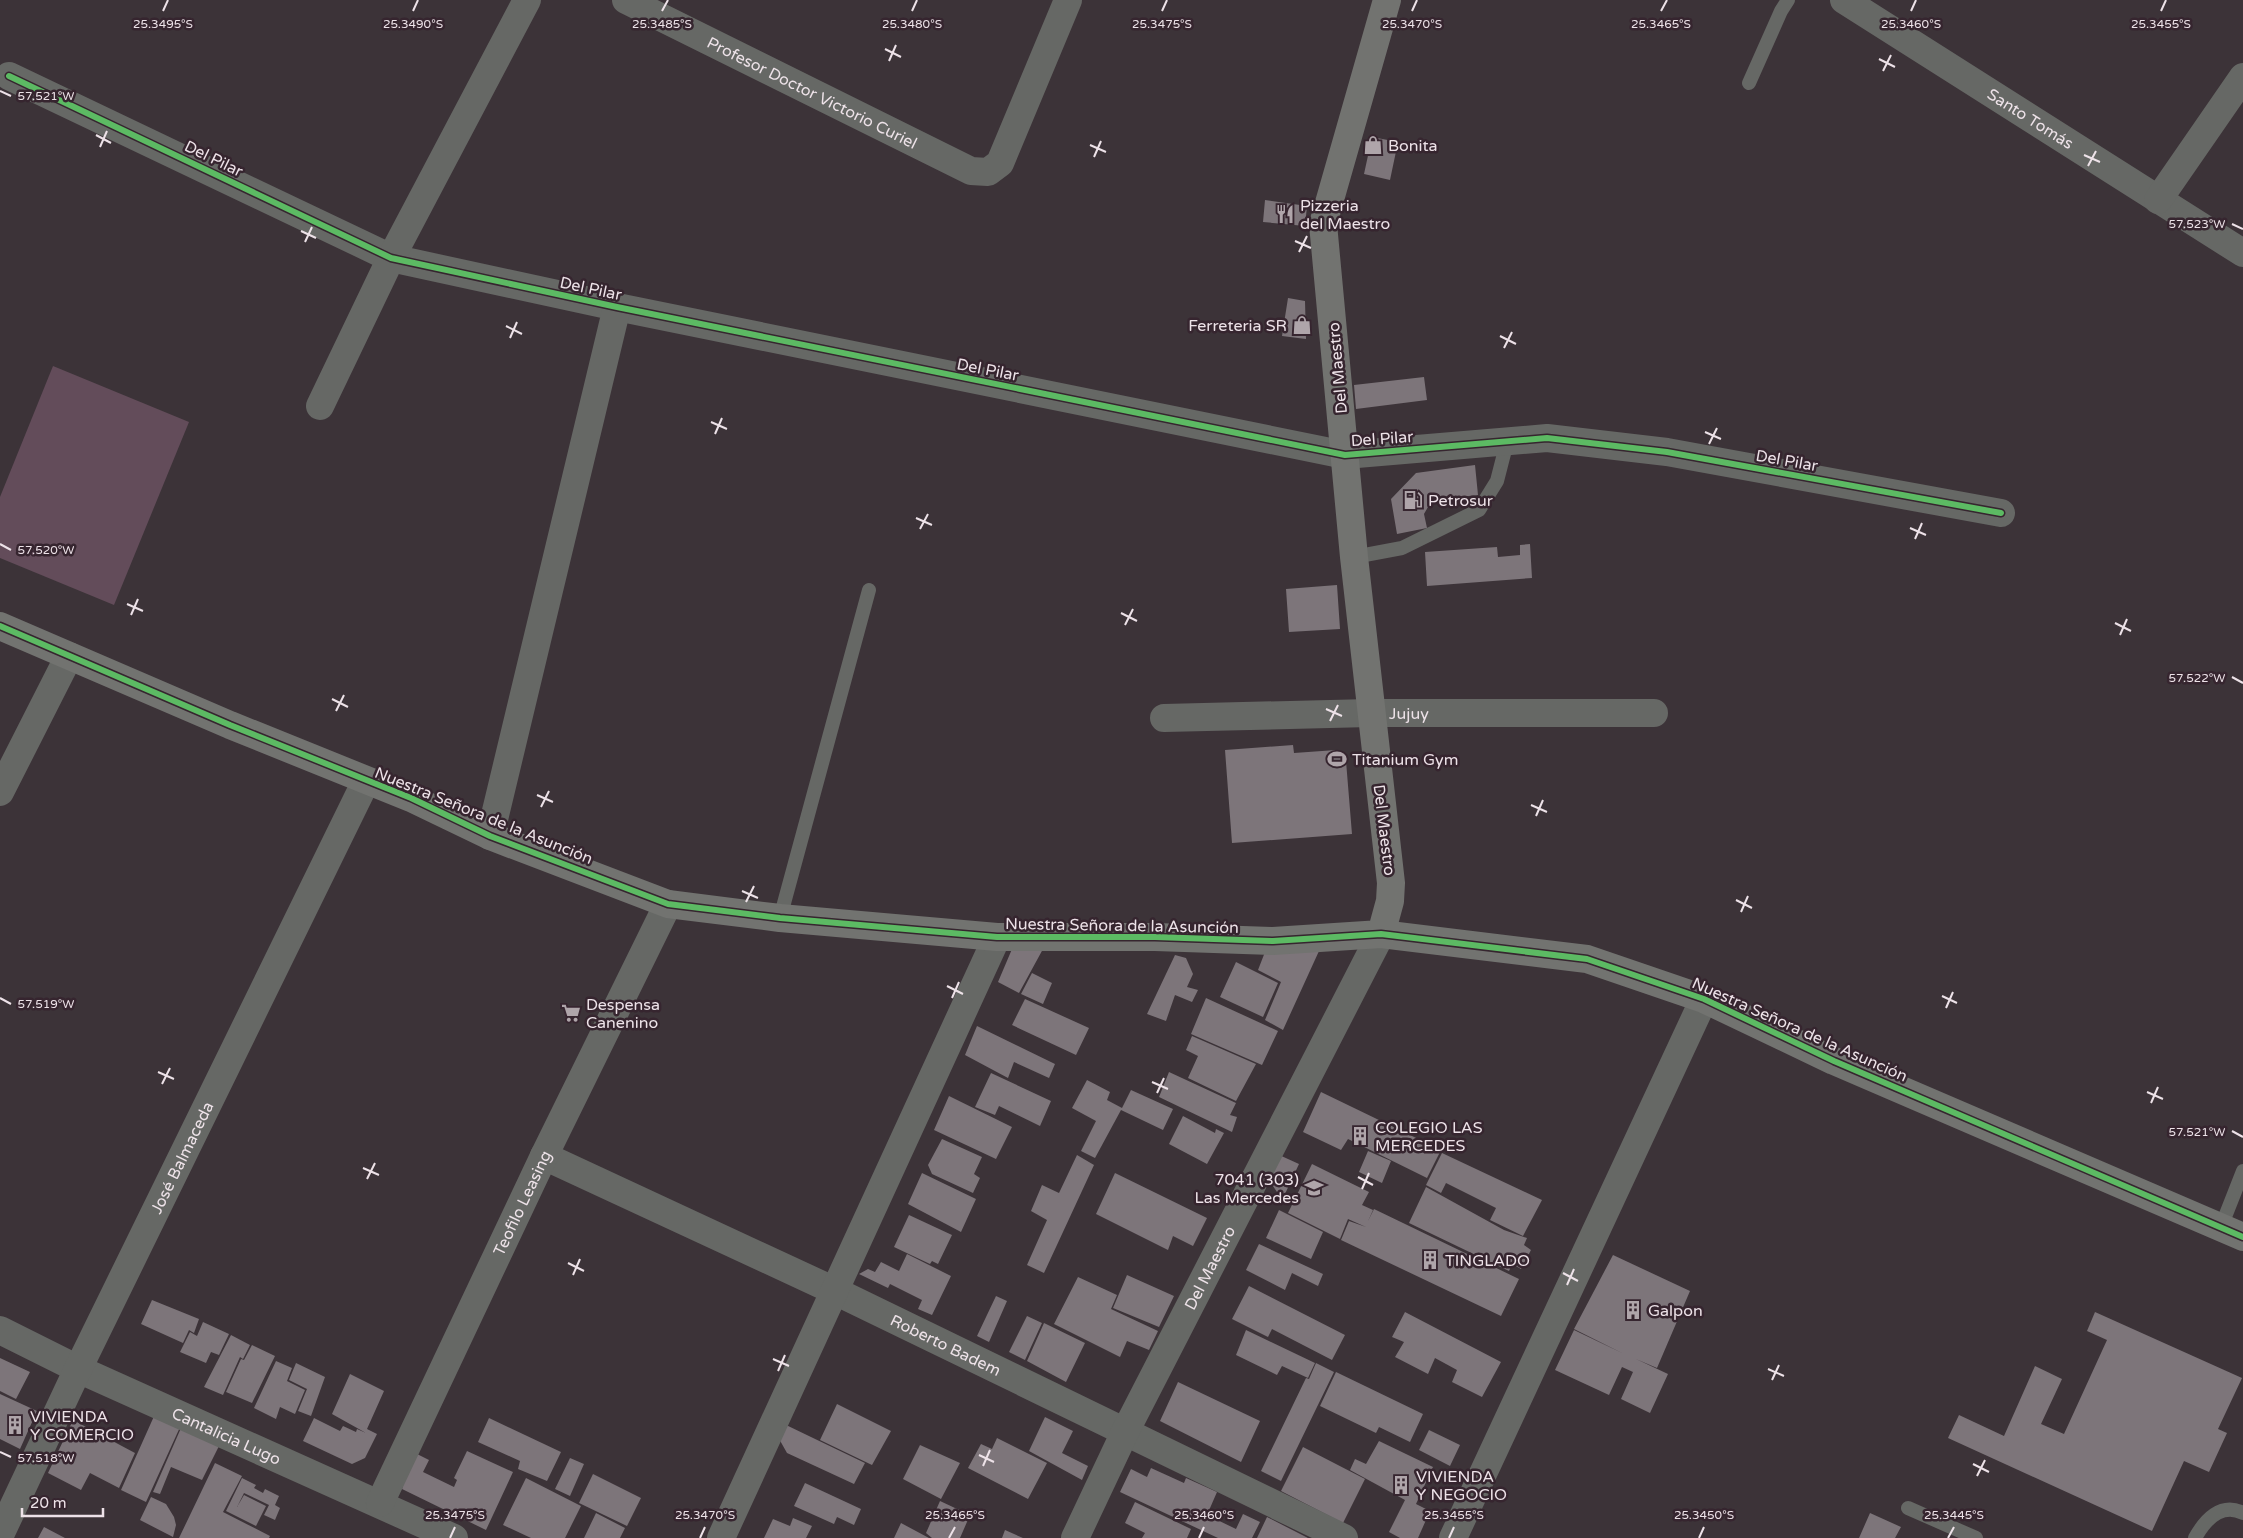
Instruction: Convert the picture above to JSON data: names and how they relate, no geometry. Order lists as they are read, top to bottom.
{
  "streets": {
    "street": [
      "Profesor Doctor Victorio Curiel",
      "Santo Tomás",
      "Del Pilar",
      "Del Maestro",
      "Jujuy",
      "Nuestra Señora de la Asunción",
      "José Balmaceda",
      "Teofilo Leasing",
      "Roberto Badem",
      "Cantalicia Lugo"
    ]
  },
  "crossings": [
    ["Del Pilar", "Del Maestro"],
    ["Del Maestro", "Jujuy"],
    ["Del Maestro", "Nuestra Señora de la Asunción"],
    ["Del Maestro", "Roberto Badem"],
    ["Nuestra Señora de la Asunción", "José Balmaceda"],
    ["Nuestra Señora de la Asunción", "Teofilo Leasing"],
    ["José Balmaceda", "Cantalicia Lugo"],
    ["Teofilo Leasing", "Roberto Badem"],
    ["Teofilo Leasing", "Cantalicia Lugo"]
  ],
  "places": {
    "shop": ["Bonita", "Ferreteria SR"],
    "restaurant": ["Pizzeria del Maestro"],
    "fuel station": ["Petrosur"],
    "sports": ["Titanium Gym"],
    "supermarket": ["Despensa Canenino"],
    "building": [
      "COLEGIO LAS MERCEDES",
      "TINGLADO",
      "Galpon",
      "VIVIENDA Y COMERCIO",
      "VIVIENDA Y NEGOCIO"
    ],
    "school or university": ["7041 (303) Las Mercedes"]
  },
  "scale_bar": "20 m",
  "coordinates": [
    "25.3495°S",
    "25.3490°S",
    "25.3485°S",
    "25.3480°S",
    "25.3475°S",
    "25.3470°S",
    "25.3465°S",
    "25.3460°S",
    "25.3455°S",
    "57.521°W",
    "57.523°W",
    "57.520°W",
    "57.522°W",
    "57.519°W",
    "57.518°W",
    "25.3450°S",
    "25.3445°S"
  ]
}
